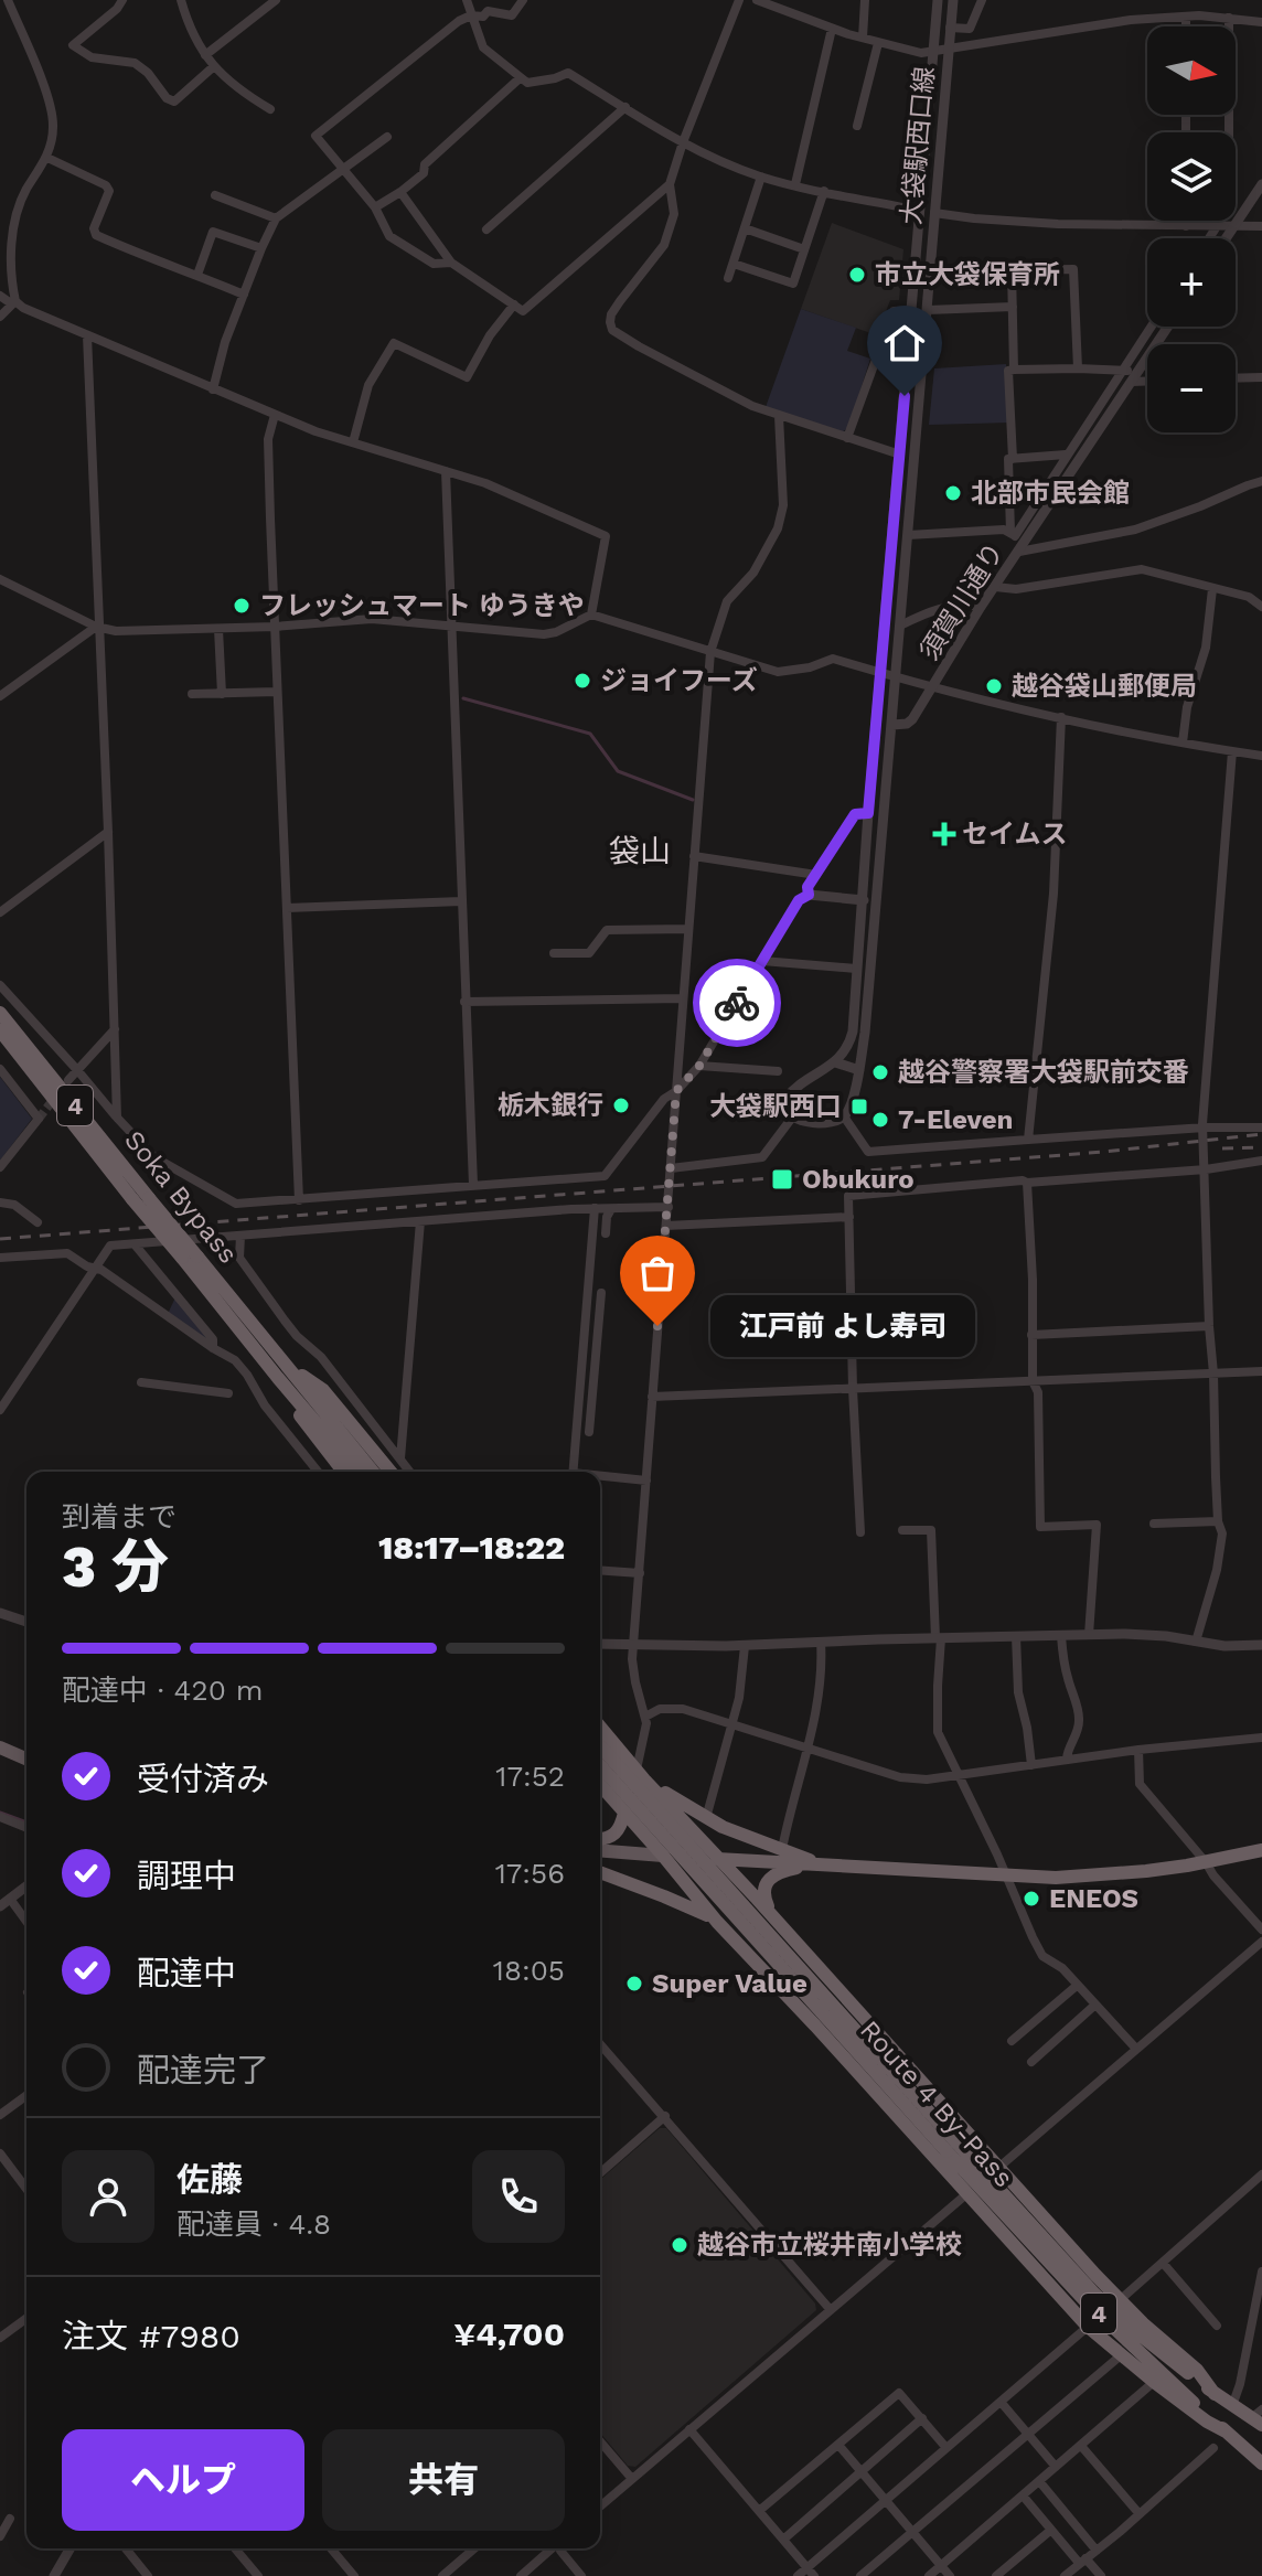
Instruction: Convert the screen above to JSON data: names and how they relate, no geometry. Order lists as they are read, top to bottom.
{
  "streets": {
    "highway": ["4", "Soka Bypass", "Route 4 By-Pass"],
    "street": ["大袋駅西口線", "須賀川通り"]
  },
  "crossings": [
    ["大袋駅西口線", "須賀川通り"],
    ["4", "Soka Bypass"]
  ],
  "districts": ["袋山"],
  "places": {
    "other": [
      "市立大袋保育所",
      "北部市民会館",
      "フレッシュマート ゆうきや",
      "ジョイフーズ",
      "越谷袋山郵便局",
      "越谷警察署大袋駅前交番",
      "栃木銀行",
      "7-Eleven",
      "江戸前 よし寿司",
      "ENEOS",
      "Super Value",
      "越谷市立桜井南小学校"
    ],
    "health": ["セイムス"],
    "transit": ["大袋駅西口", "Obukuro"]
  },
  "north": "right",
  "page": {
    "map_buttons": ["+", "−"],
    "bubble": "江戸前 よし寿司",
    "heading": ["3 分", "到着まで", "18:17–18:22"],
    "panel": [
      "佐藤",
      "配達員 · 4.8",
      "注文 #7980",
      "¥4,700"
    ],
    "bar": "配達中 · 420 m",
    "list": [
      ["受付済み", "17:52"],
      ["調理中", "17:56"],
      ["配達中", "18:05"],
      "配達完了"
    ],
    "buttons": ["ヘルプ", "共有"]
  }
}
